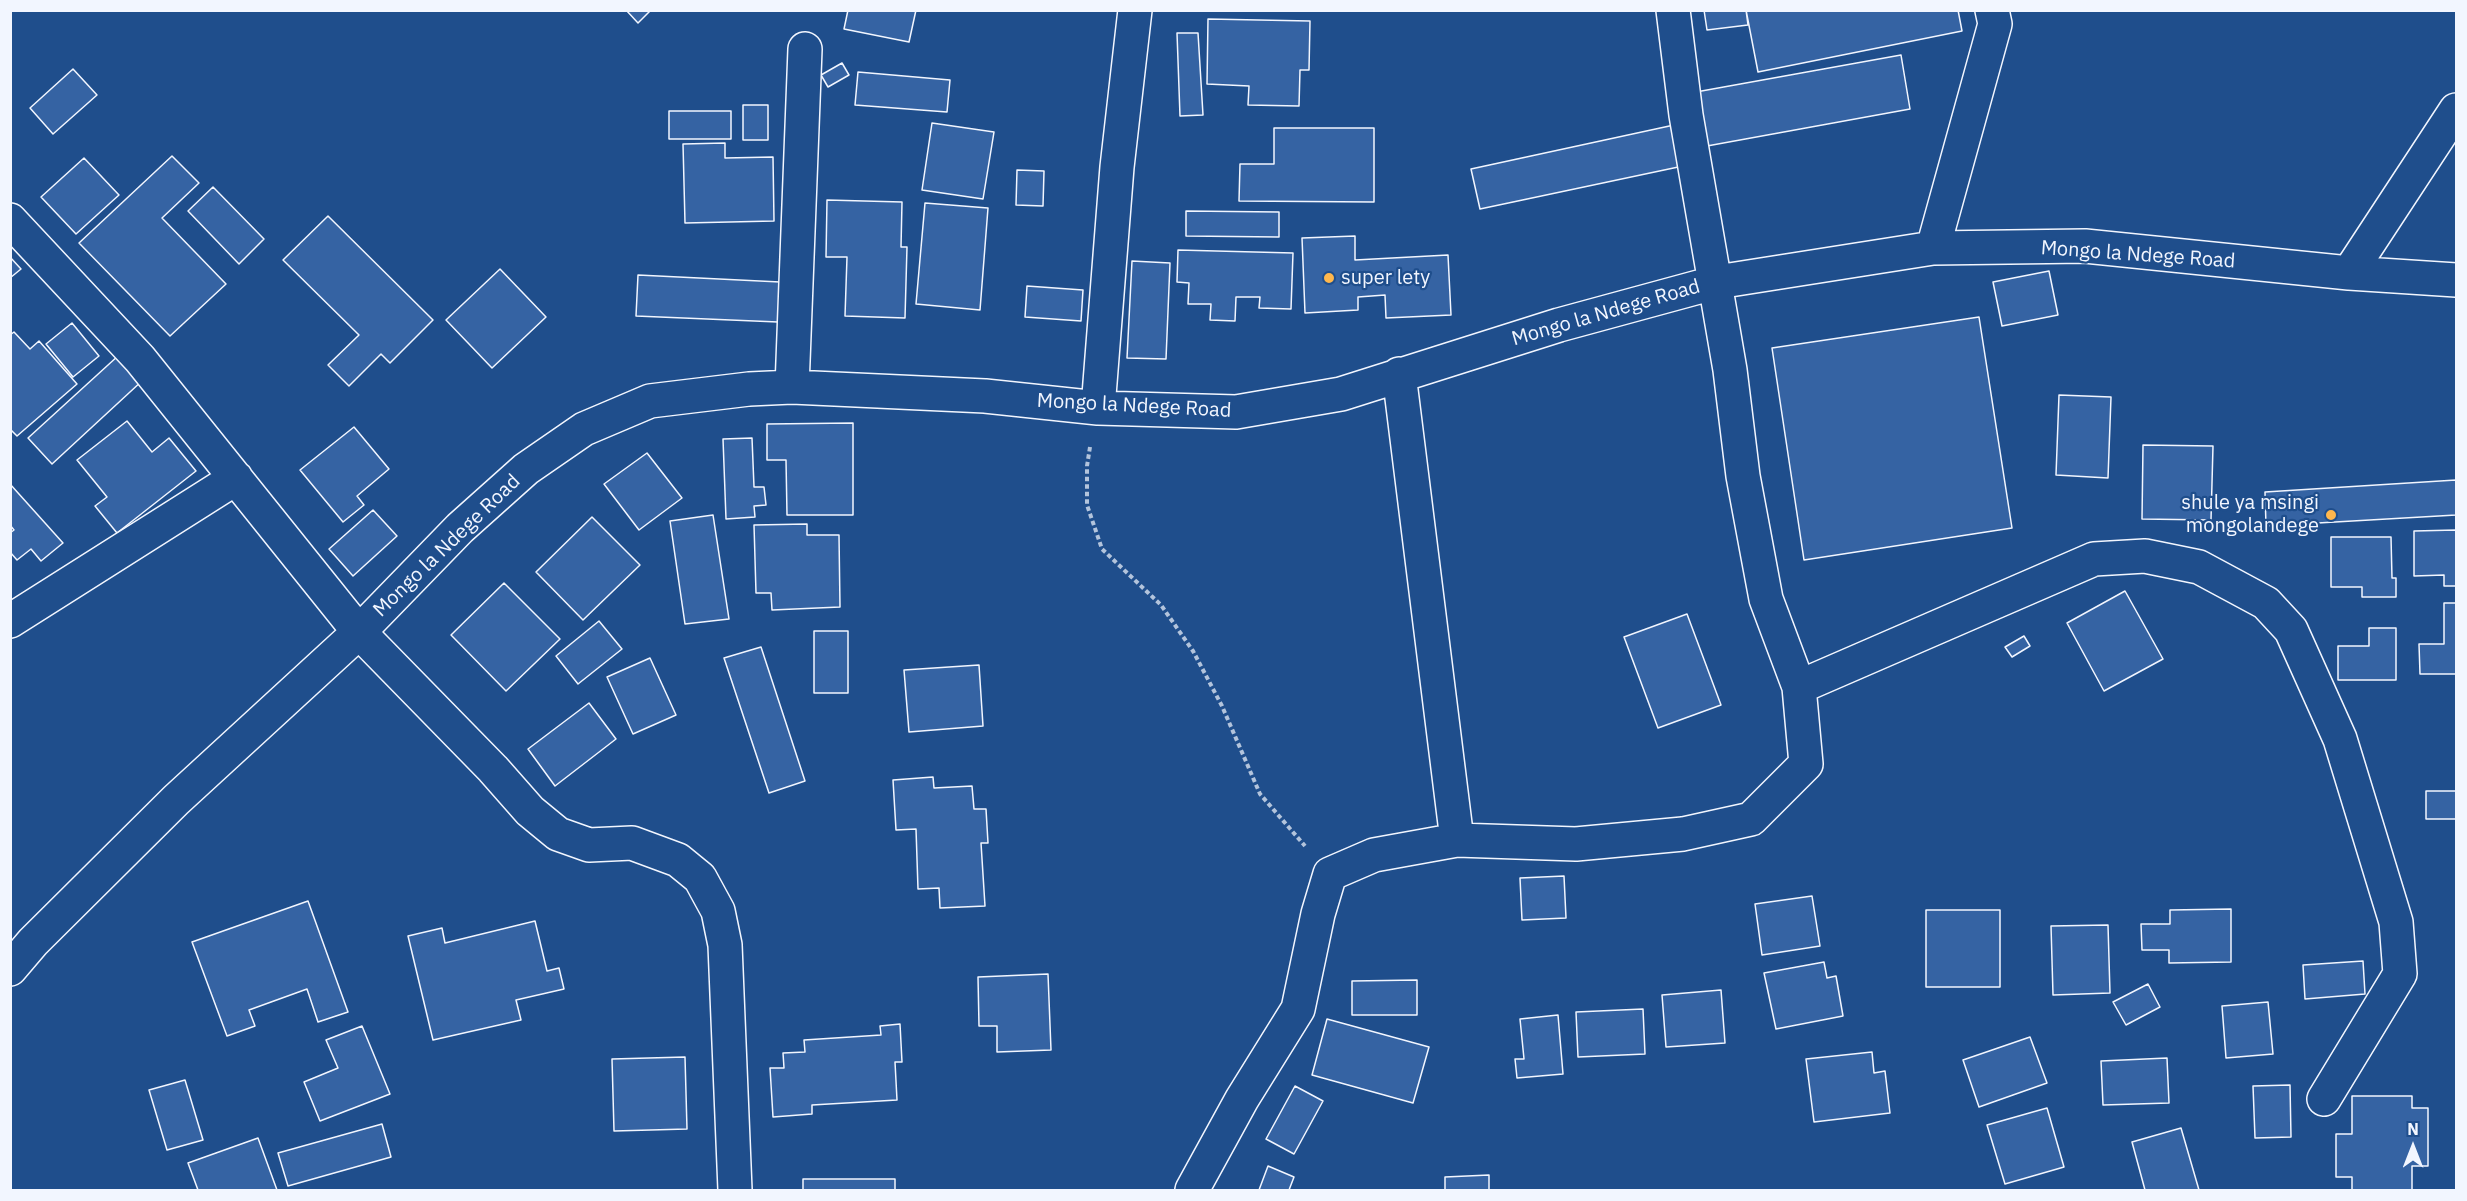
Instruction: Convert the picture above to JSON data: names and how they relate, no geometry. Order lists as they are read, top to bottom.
{
  "streets": {
    "street": ["Mongo la Ndege Road"]
  },
  "places": ["super lety", "shule ya msingi mongolandege"],
  "north": "top"
}
